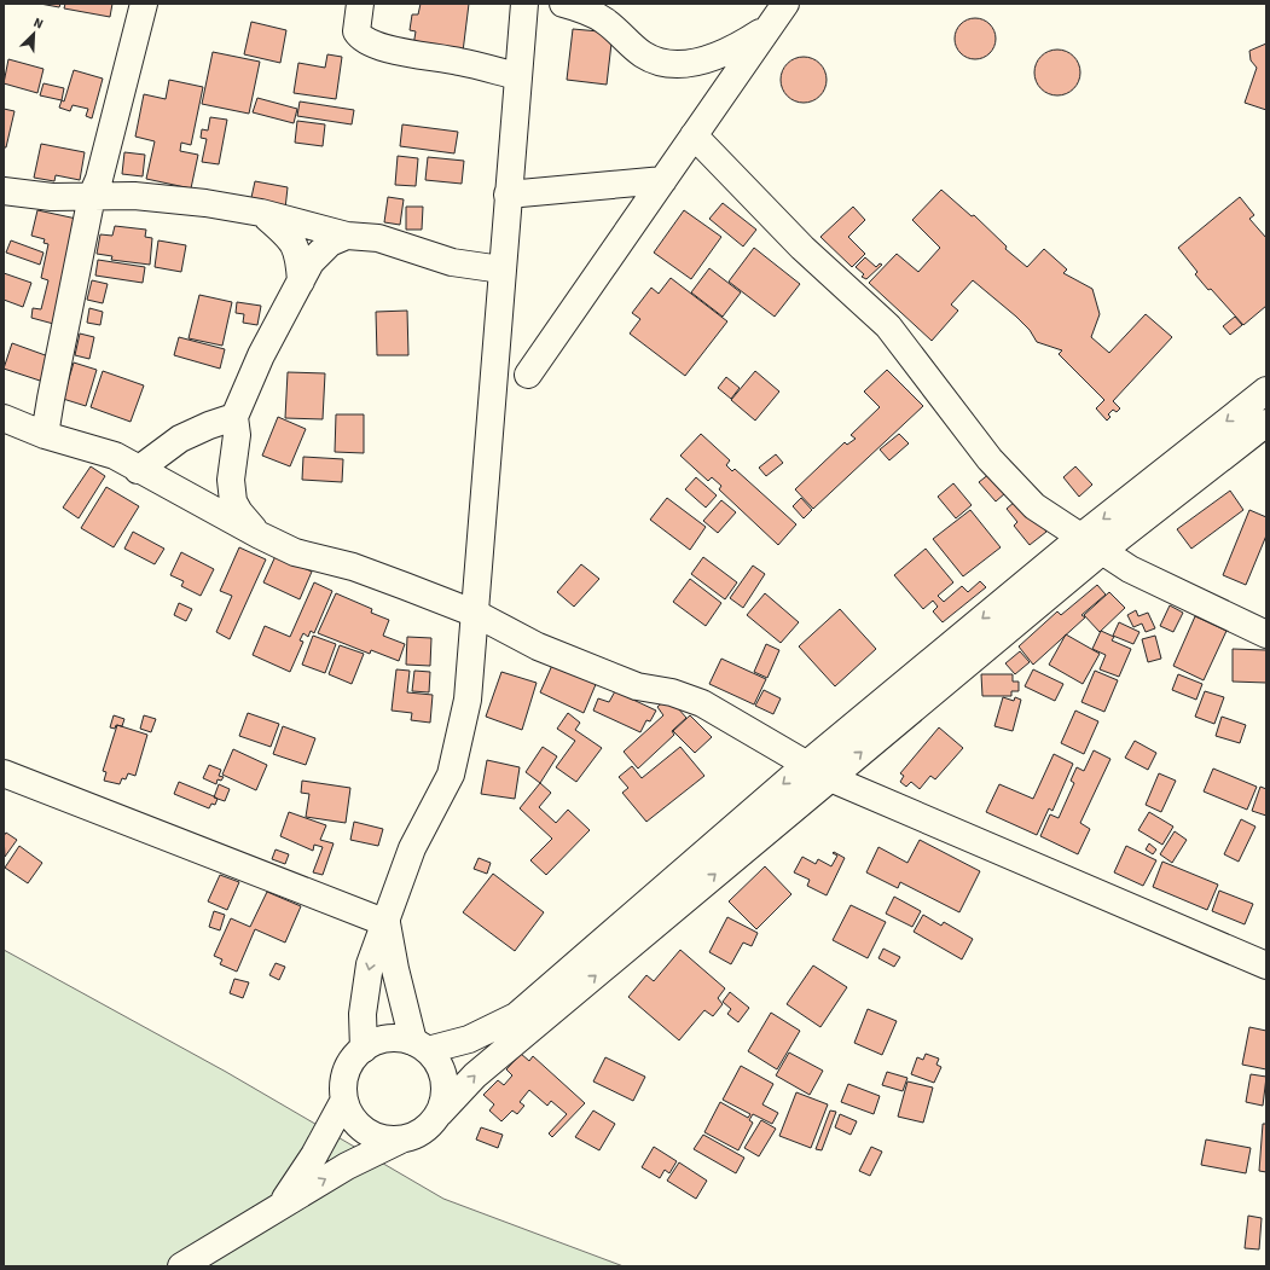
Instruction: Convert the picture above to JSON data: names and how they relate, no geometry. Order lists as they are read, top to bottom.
{
  "north": "top right"
}
